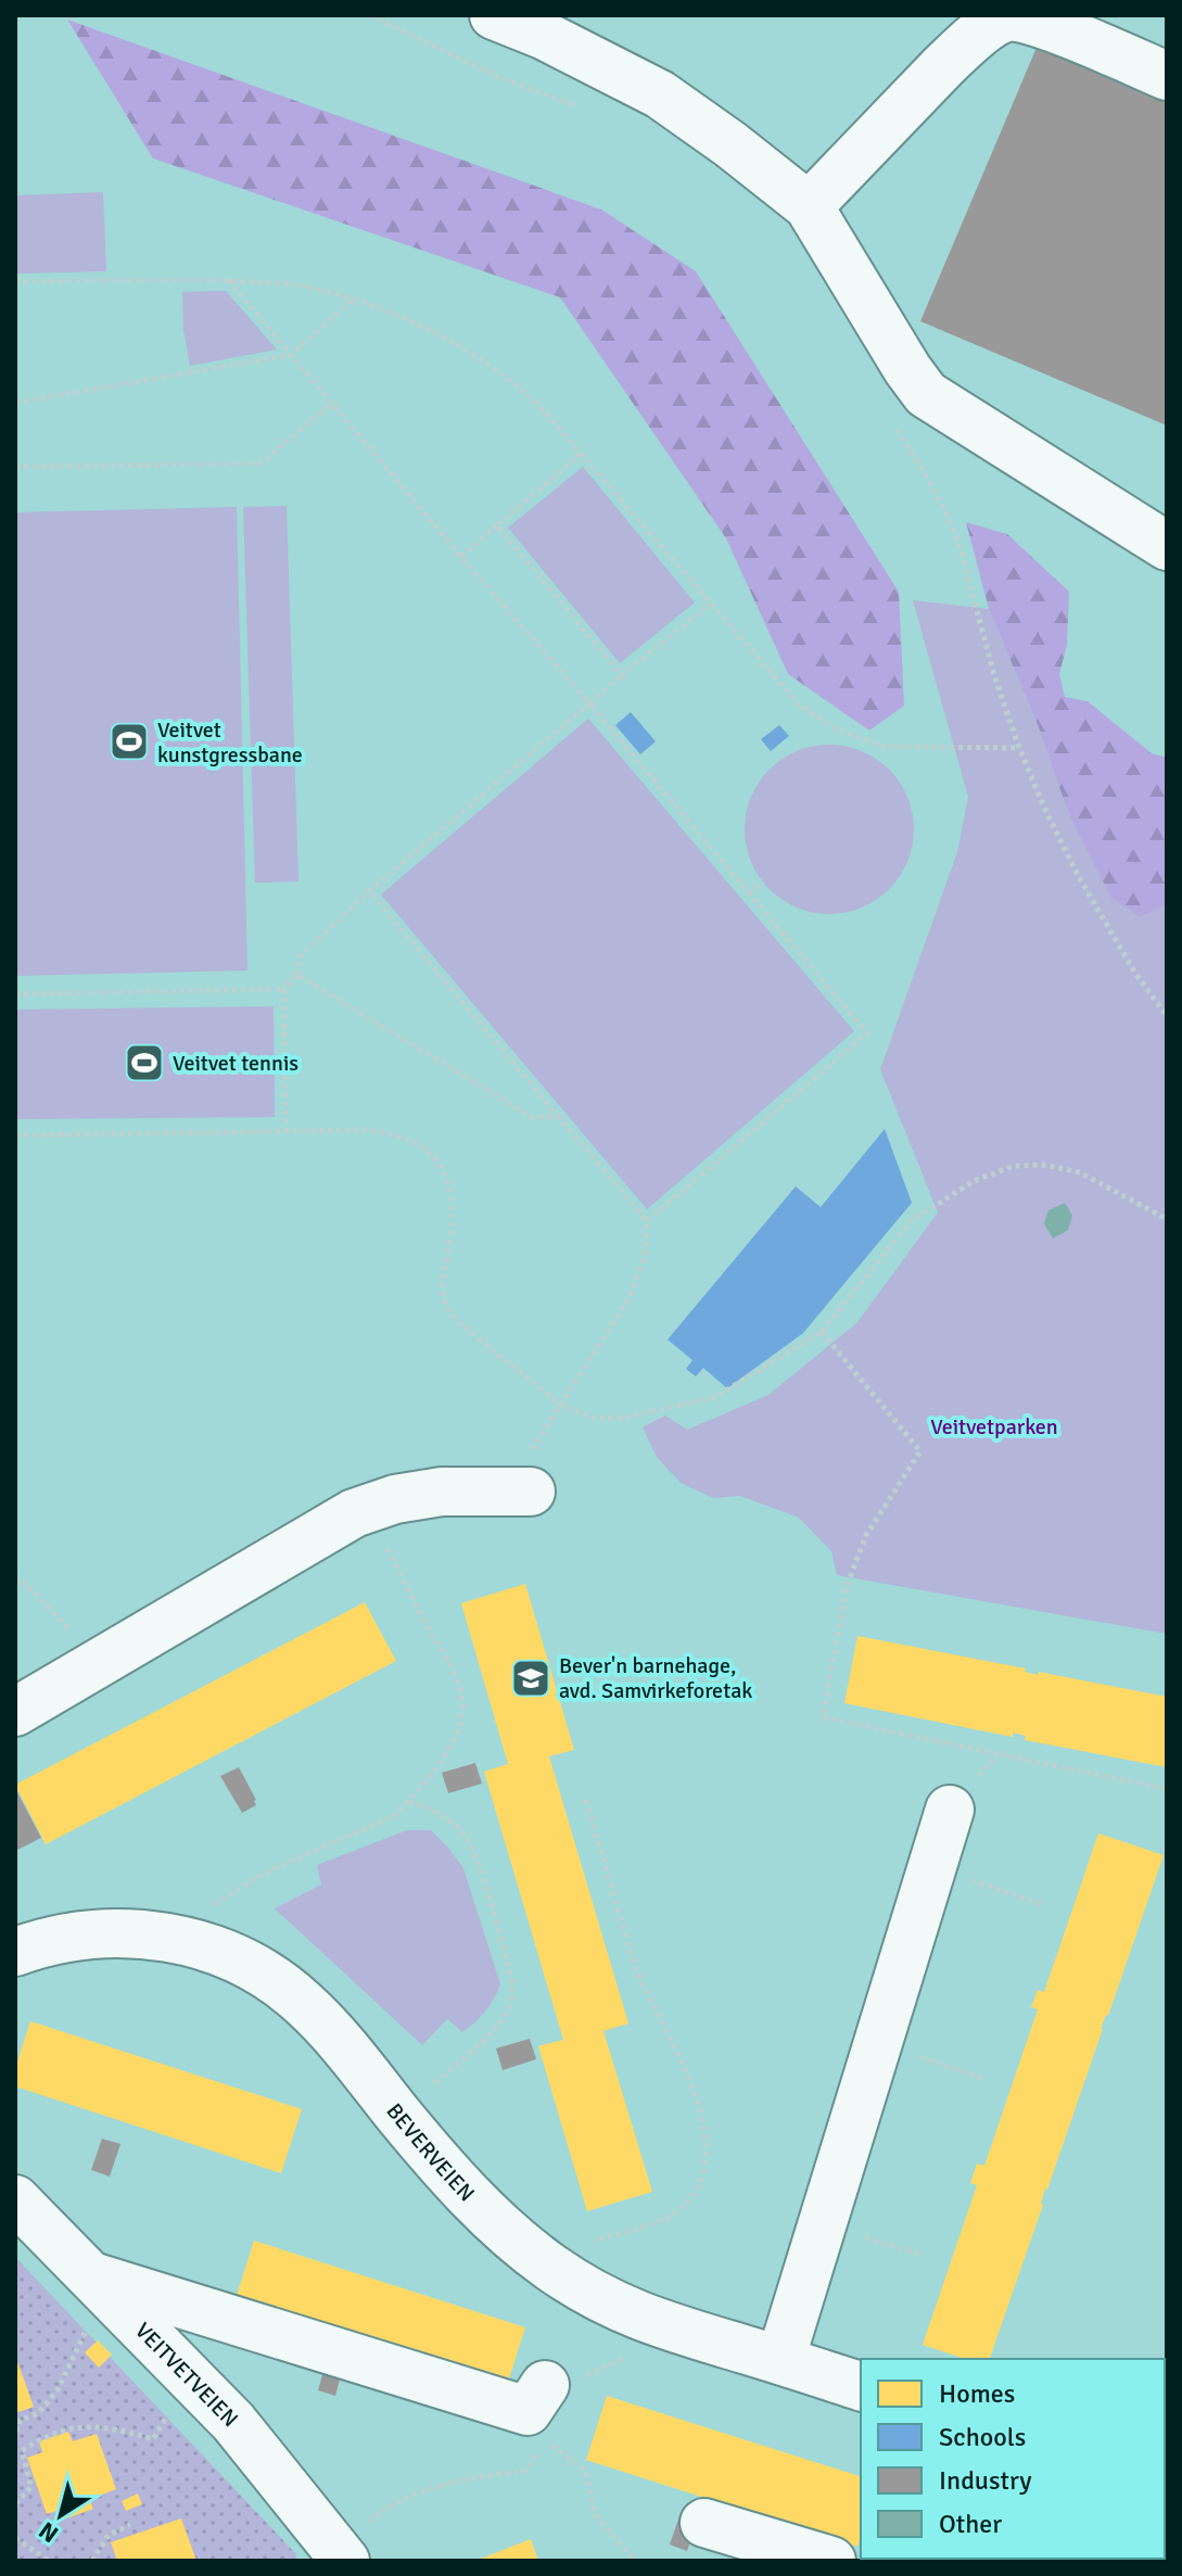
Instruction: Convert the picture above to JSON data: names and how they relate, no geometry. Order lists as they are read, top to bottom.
{
  "streets": {
    "street": ["BEVERVEIEN", "VEITVETVEIEN"]
  },
  "parks": ["Veitvetparken"],
  "places": {
    "sports": ["Veitvet kunstgressbane", "Veitvet tennis"],
    "school or university": ["Bever'n barnehage, avd. Samvirkeforetak"]
  },
  "legend": [
    "Homes",
    "Schools",
    "Industry",
    "Other"
  ],
  "north": "bottom left"
}
